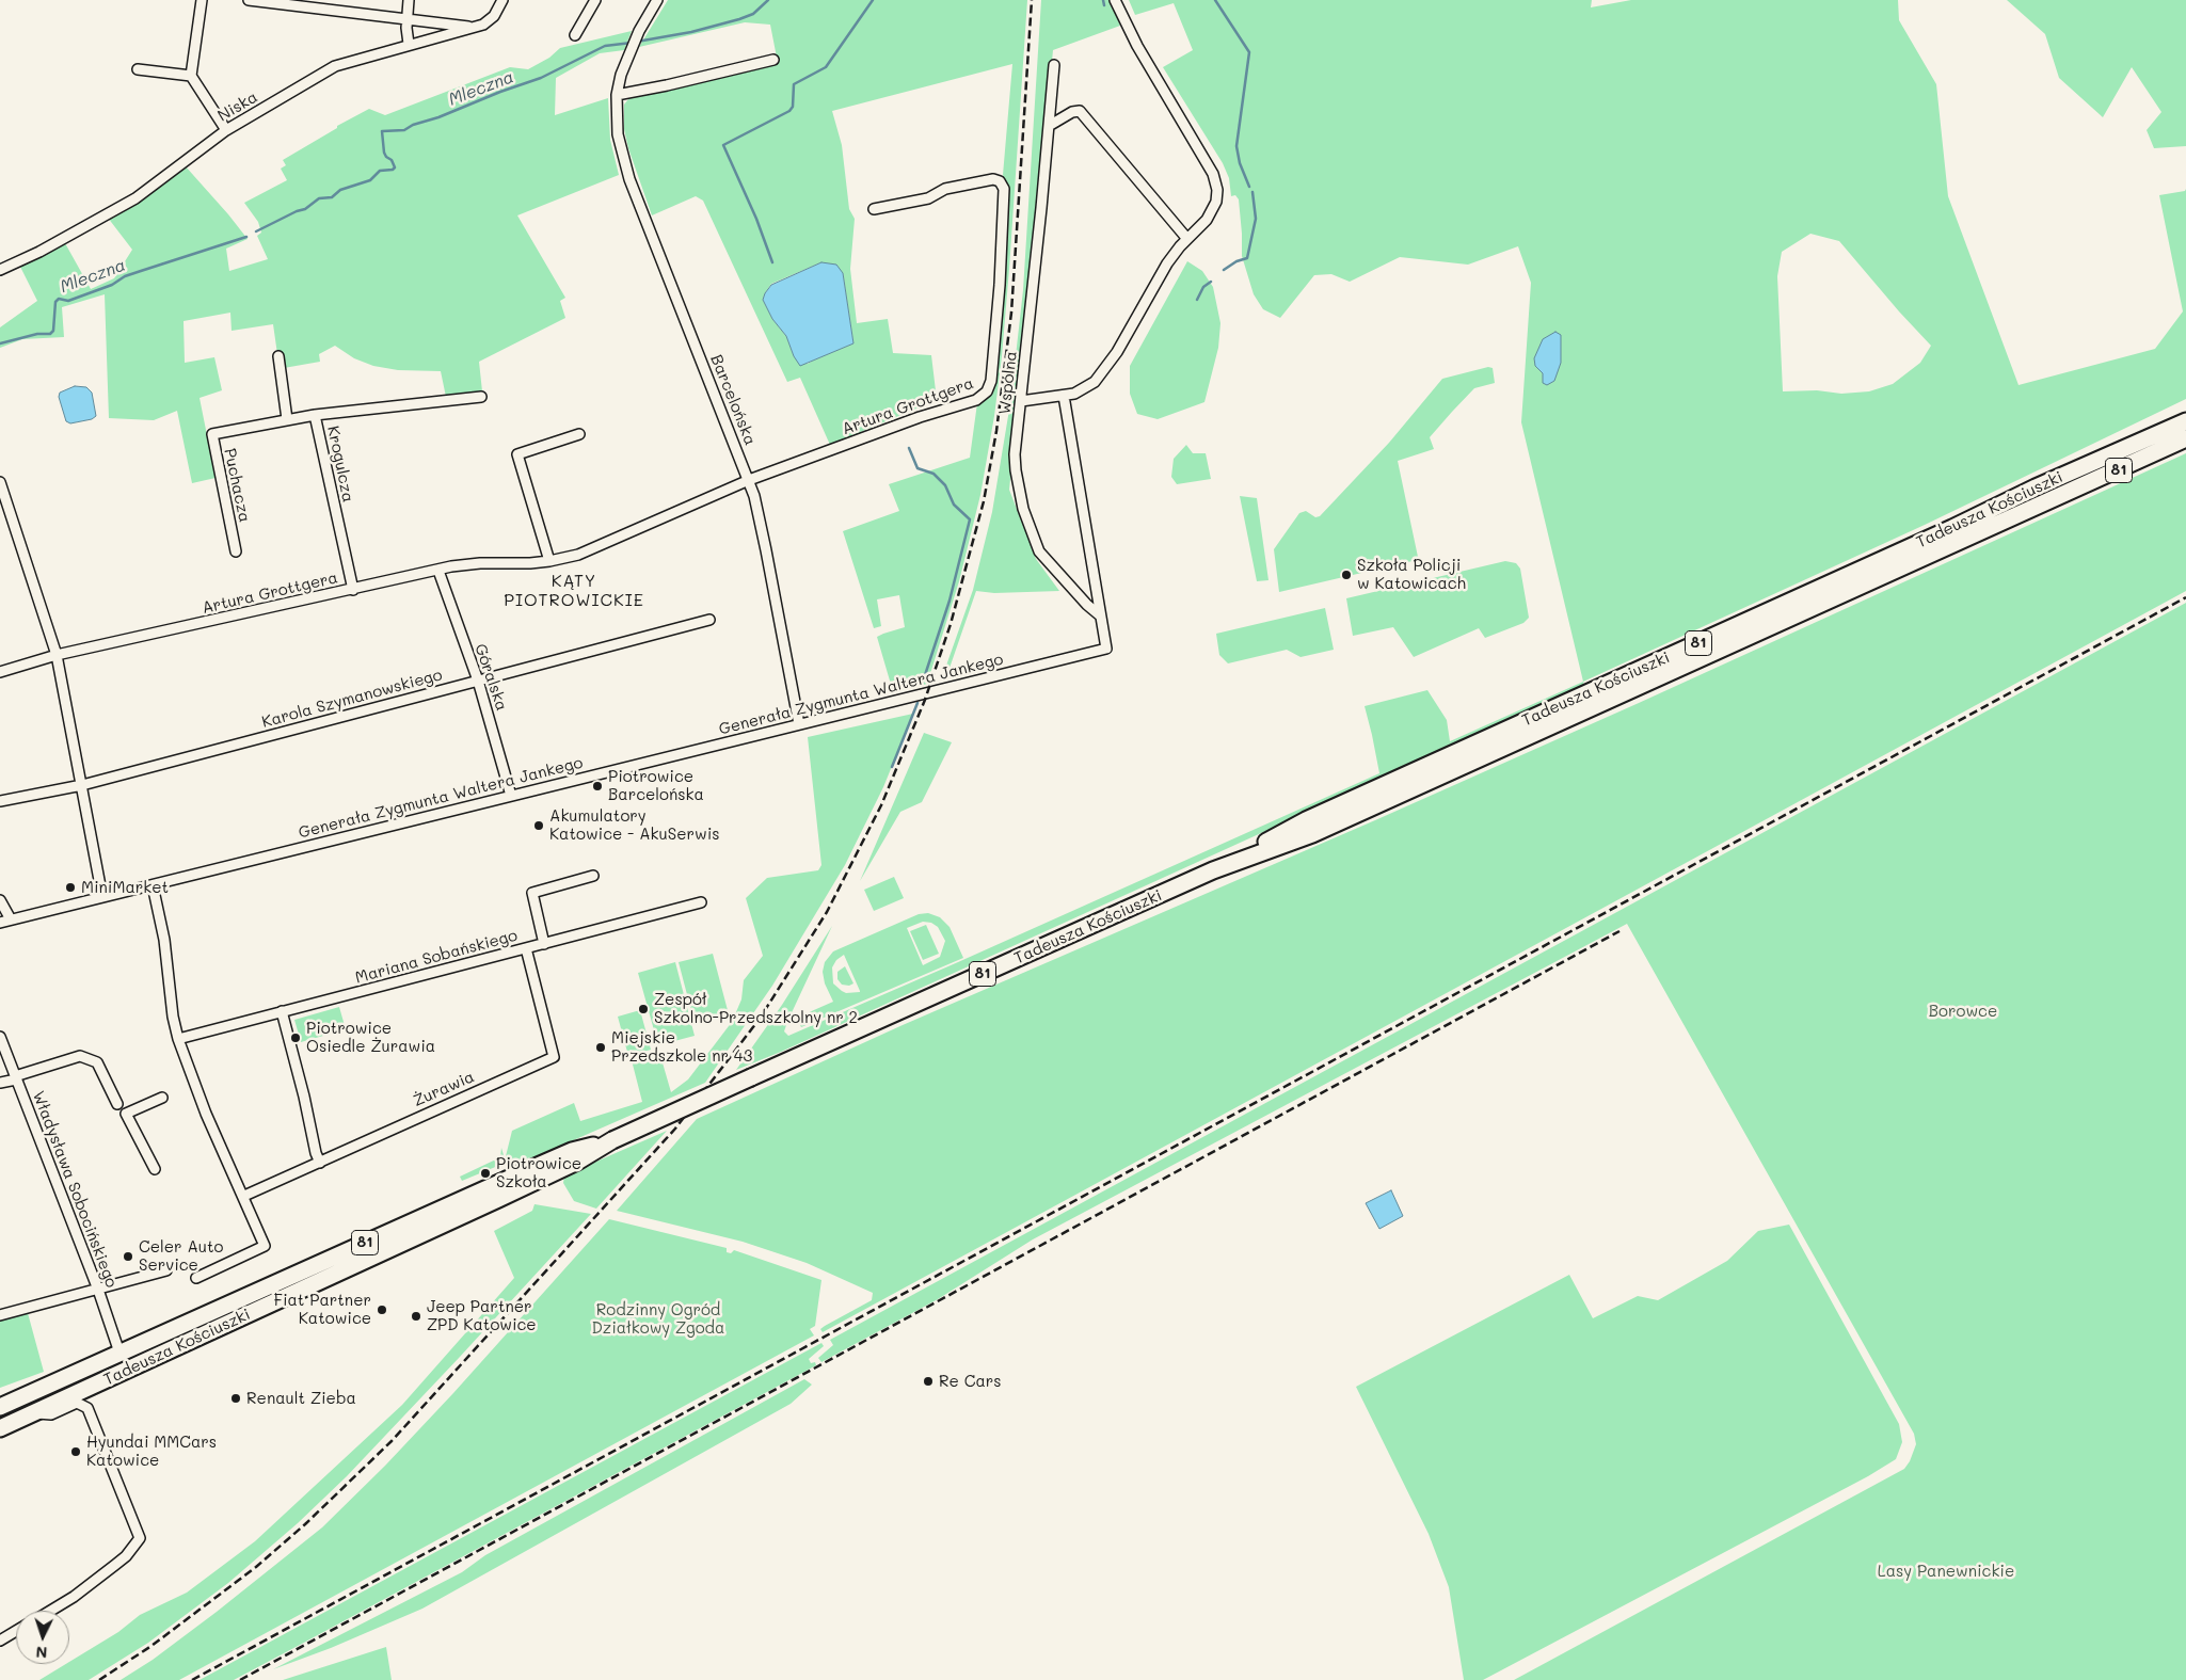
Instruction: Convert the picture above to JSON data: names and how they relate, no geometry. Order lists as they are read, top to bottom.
{
  "streets": {
    "main road": ["81", "Tadeusza Kościuszki"],
    "street": [
      "Niska",
      "Wspólna",
      "Barcelońska",
      "Artura Grottgera",
      "Krogulcza",
      "Puchacza",
      "Góralska",
      "Generała Zygmunta Waltera Jankego",
      "Karola Szymanowskiego",
      "Mariana Sobańskiego",
      "Żurawia",
      "Władysława Sobocińskiego"
    ]
  },
  "crossings": [
    ["Wspólna", "Generała Zygmunta Waltera Jankego"],
    ["Barcelońska", "Artura Grottgera"],
    ["Barcelońska", "Generała Zygmunta Waltera Jankego"],
    ["Artura Grottgera", "Krogulcza"],
    ["Artura Grottgera", "Góralska"],
    ["Krogulcza", "Puchacza"],
    ["Tadeusza Kościuszki", "Władysława Sobocińskiego"],
    ["Góralska", "Generała Zygmunta Waltera Jankego"],
    ["Góralska", "Karola Szymanowskiego"],
    ["Mariana Sobańskiego", "Żurawia"]
  ],
  "districts": ["KĄTY PIOTROWICKIE"],
  "water": ["Mleczna"],
  "parks": ["Borowce", "Rodzinny Ogród Działkowy Zgoda", "Lasy Panewnickie"],
  "places": [
    "Szkoła Policji w Katowicach",
    "Piotrowice Barcelońska",
    "Akumulatory Katowice - AkuSerwis",
    "MiniMarket",
    "Zespół Szkolno-Przedszkolny nr 2",
    "Piotrowice Osiedle Żurawia",
    "Miejskie Przedszkole nr 43",
    "Piotrowice Szkoła",
    "Celer Auto Service",
    "Fiat Partner Katowice",
    "Jeep Partner ZPD Katowice",
    "Re Cars",
    "Renault Zieba",
    "Hyundai MMCars Katowice"
  ],
  "north": "bottom"
}
